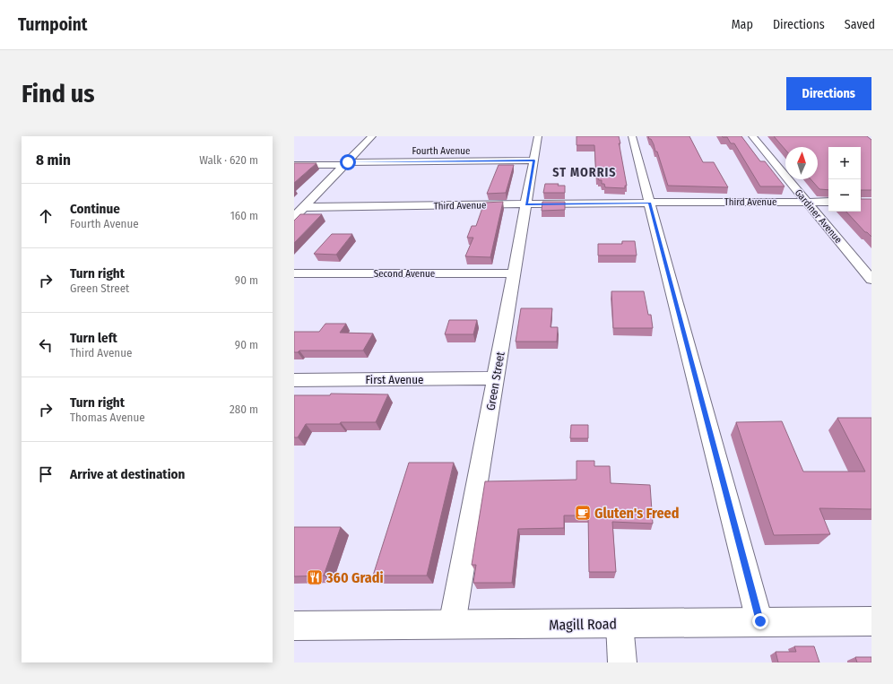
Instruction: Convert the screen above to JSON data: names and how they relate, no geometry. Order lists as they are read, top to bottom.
{
  "streets": {
    "main road": ["Magill Road"],
    "street": [
      "Fourth Avenue",
      "Third Avenue",
      "Gardiner Avenue",
      "Second Avenue",
      "First Avenue",
      "Green Street"
    ]
  },
  "crossings": [
    ["Fourth Avenue", "Green Street"],
    ["Third Avenue", "Gardiner Avenue"],
    ["Third Avenue", "Green Street"],
    ["Second Avenue", "Green Street"],
    ["First Avenue", "Green Street"],
    ["Green Street", "Magill Road"]
  ],
  "districts": ["ST MORRIS"],
  "places": {
    "cafe": ["Gluten's Freed"],
    "restaurant": ["360 Gradi"]
  },
  "north": "top",
  "page": {
    "header": "Turnpoint",
    "nav": ["Map", "Directions", "Saved"],
    "buttons": "Directions",
    "title": "Find us",
    "heading": ["8 min", "Walk · 620 m"],
    "map_buttons": ["+", "−"],
    "list": [
      ["Continue", "Fourth Avenue", "160 m"],
      ["Turn right", "Green Street", "90 m"],
      ["Turn left", "Third Avenue", "90 m"],
      ["Turn right", "Thomas Avenue", "280 m"],
      "Arrive at destination"
    ]
  }
}
